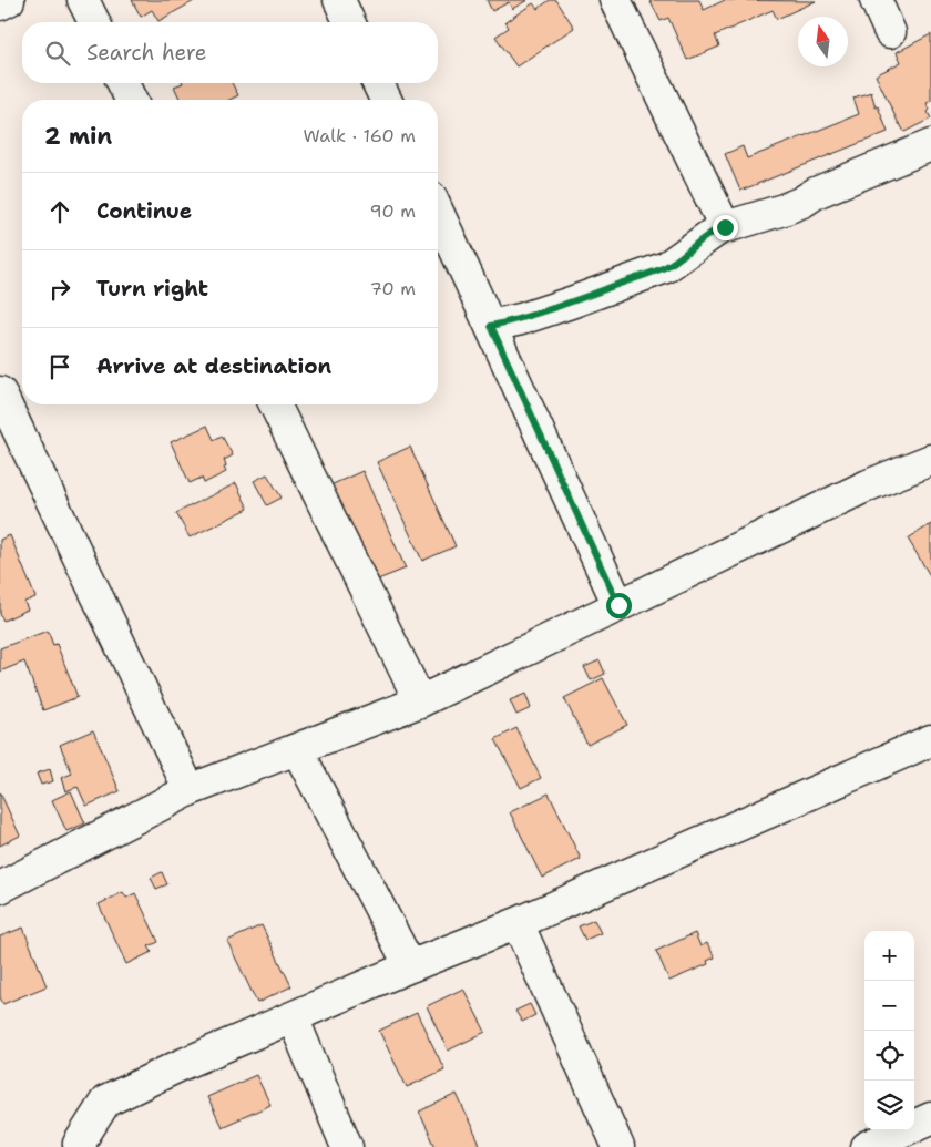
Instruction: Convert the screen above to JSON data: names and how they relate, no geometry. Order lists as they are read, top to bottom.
{
  "north": "top",
  "page": {
    "search": "Search here",
    "heading": ["2 min", "Walk · 160 m"],
    "list": [
      ["Continue", "90 m"],
      ["Turn right", "70 m"],
      "Arrive at destination"
    ],
    "map_buttons": ["+", "−"]
  }
}
